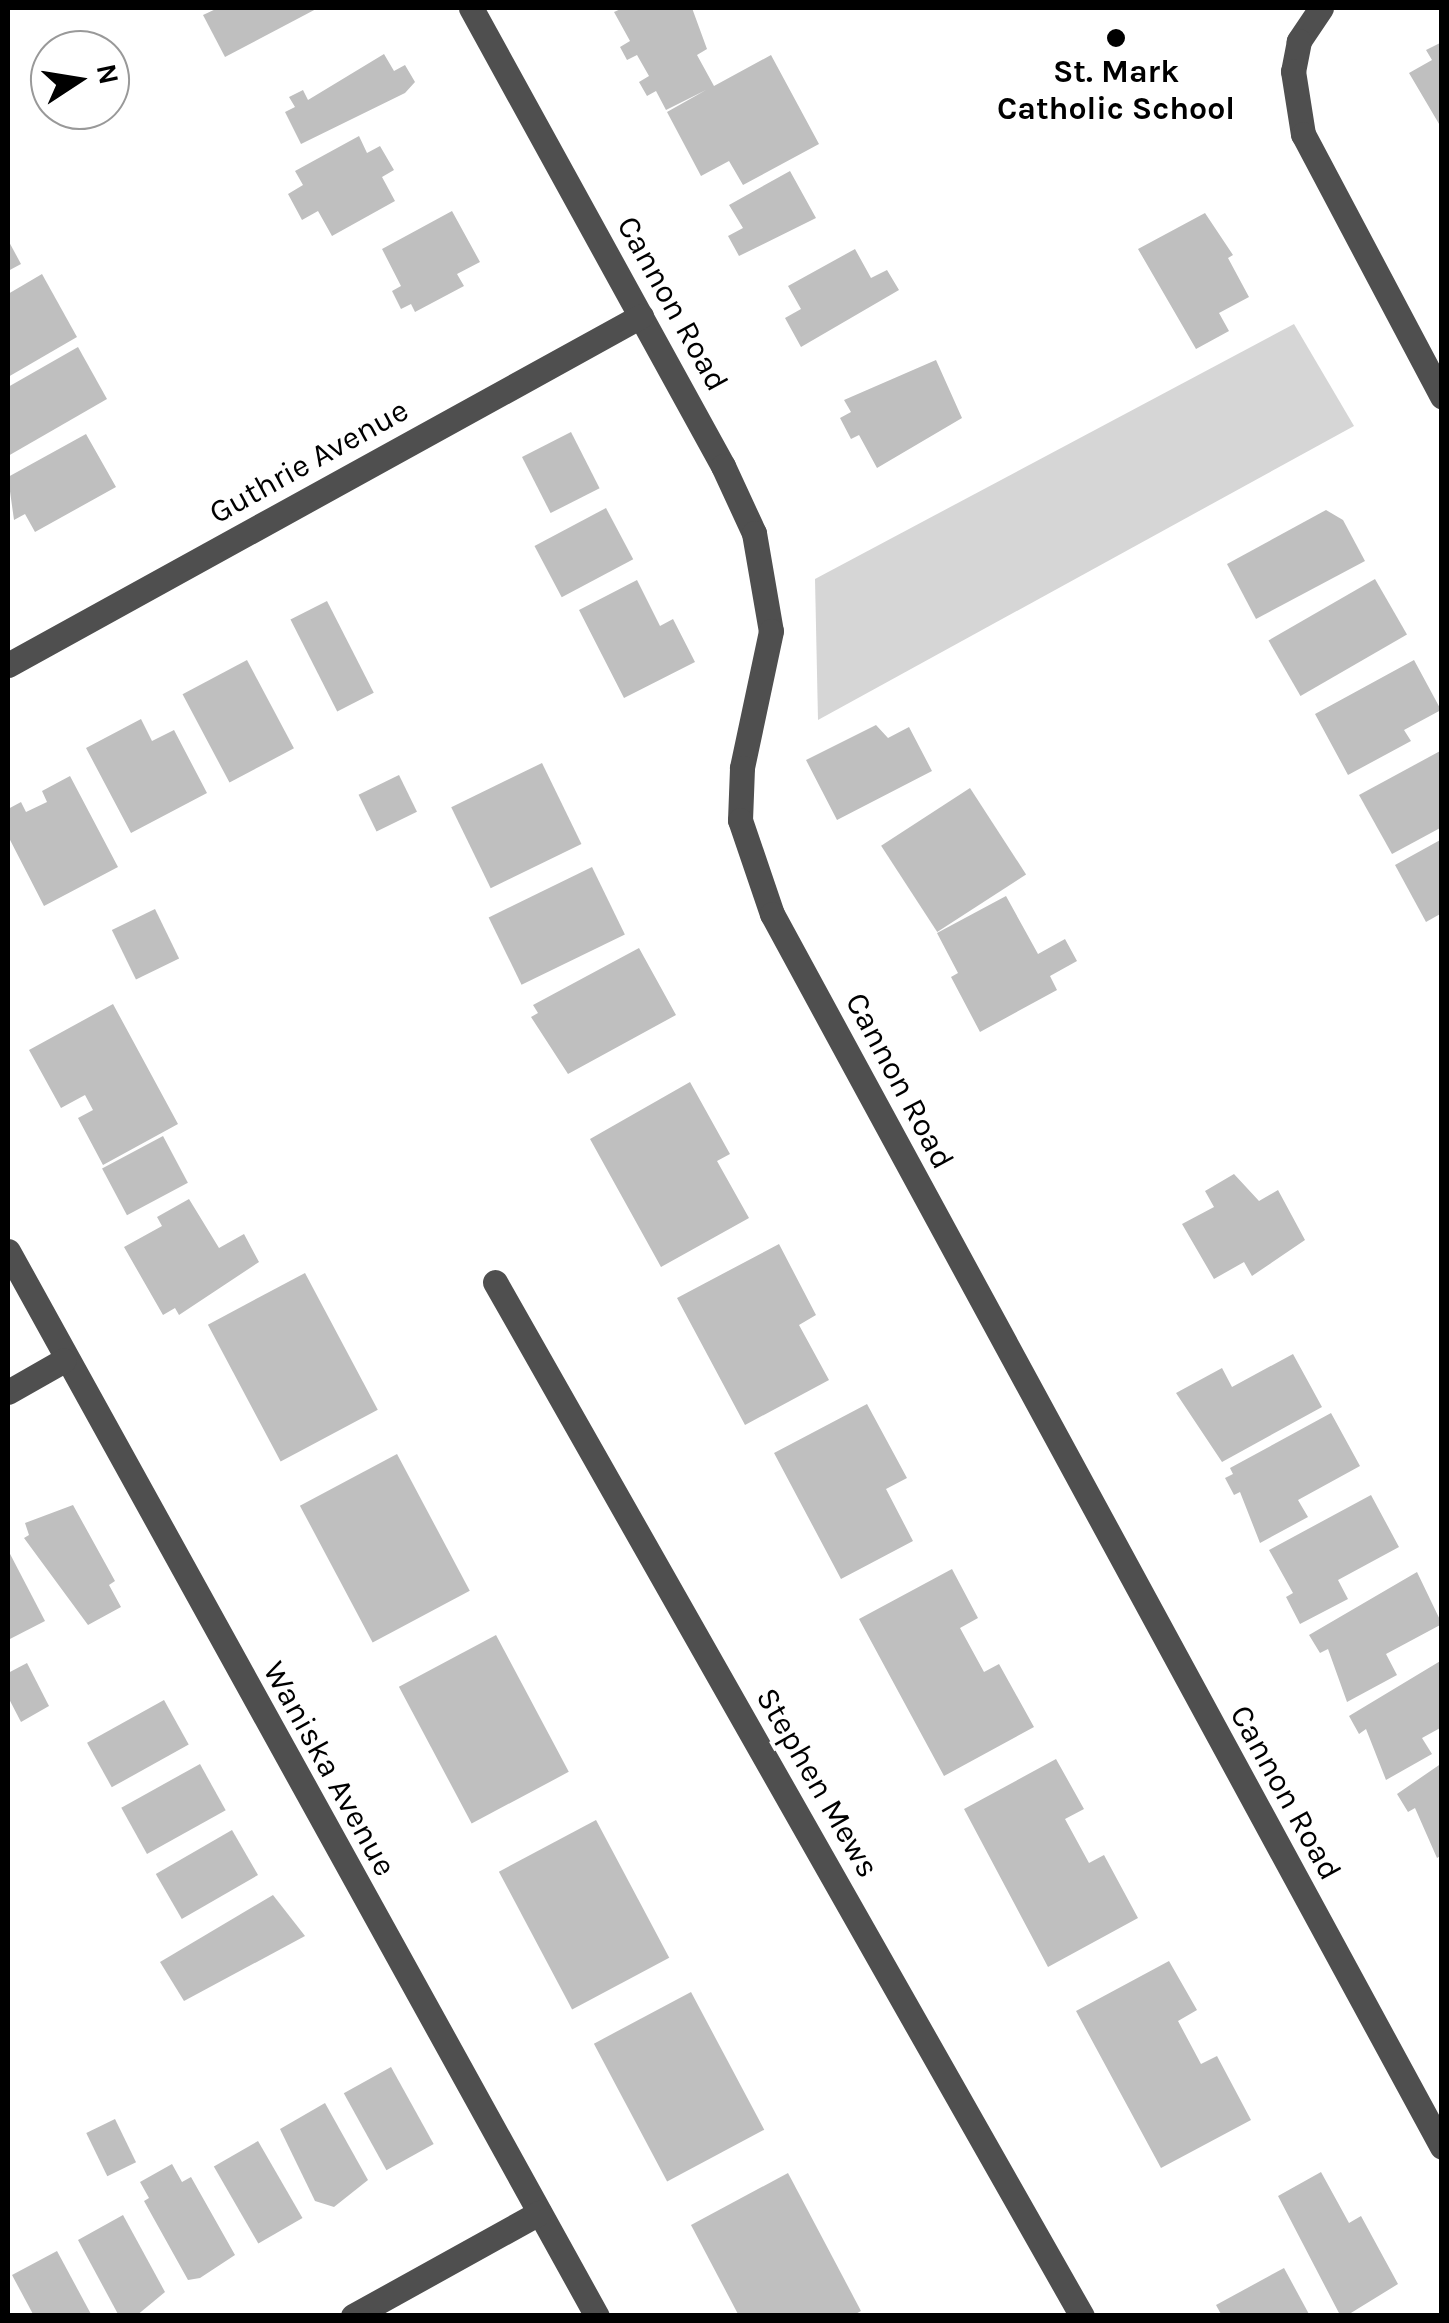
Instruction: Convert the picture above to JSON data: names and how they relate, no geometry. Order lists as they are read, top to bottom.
{
  "streets": {
    "street": [
      "Cannon Road",
      "Guthrie Avenue",
      "Waniska Avenue",
      "Stephen Mews"
    ]
  },
  "crossings": [
    ["Cannon Road", "Guthrie Avenue"]
  ],
  "places": ["St. Mark Catholic School"],
  "north": "right"
}
